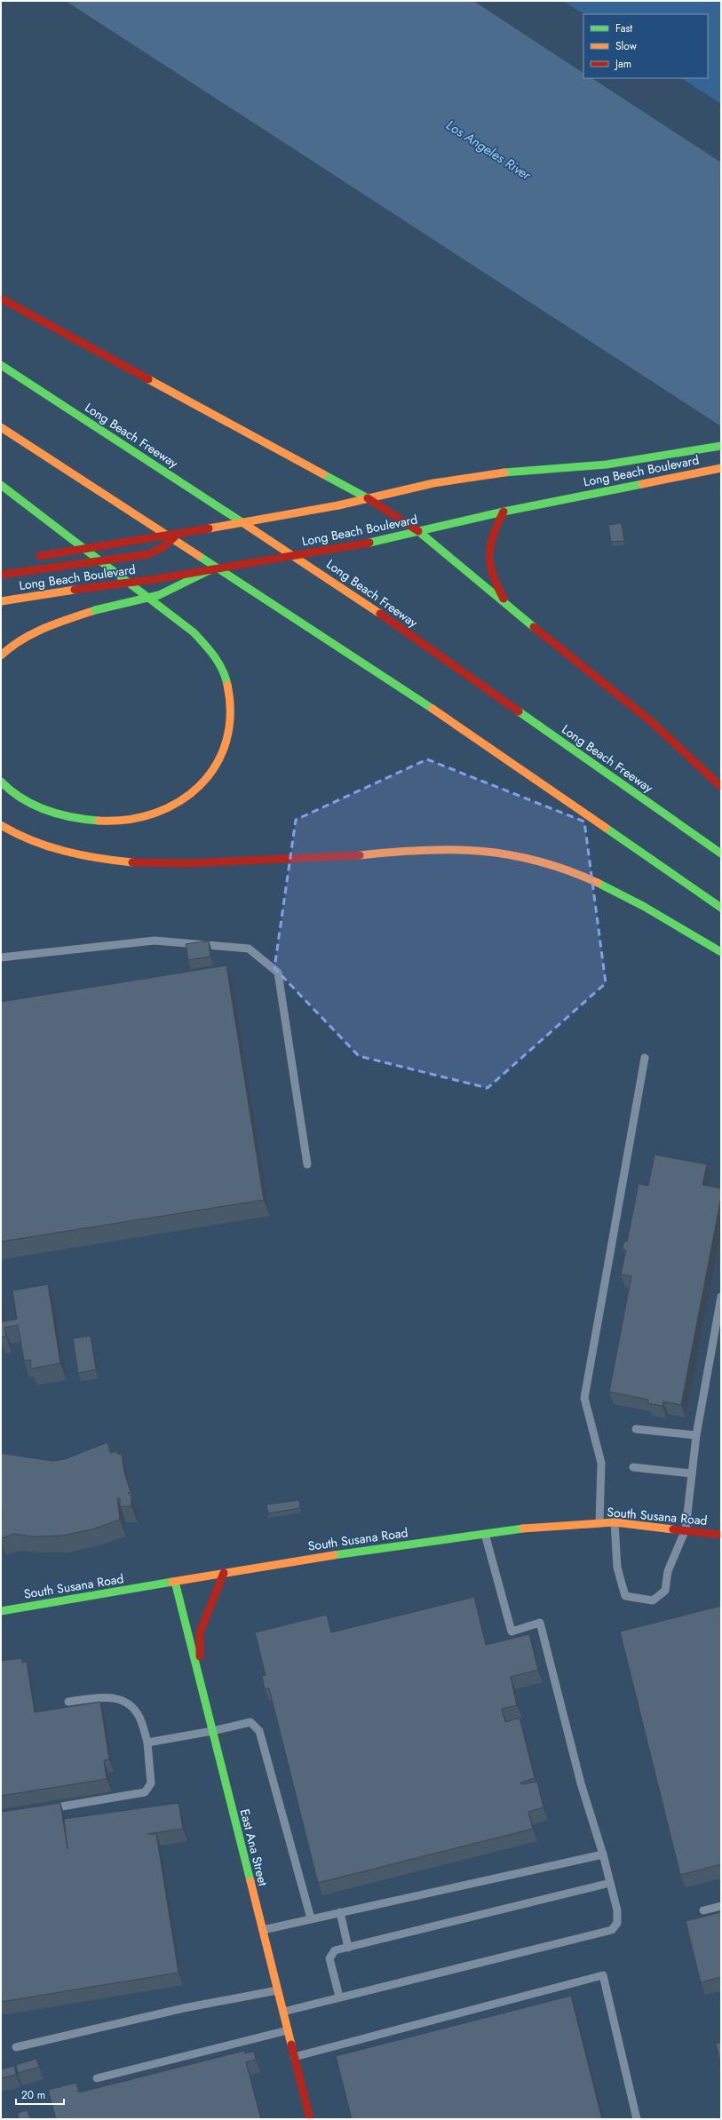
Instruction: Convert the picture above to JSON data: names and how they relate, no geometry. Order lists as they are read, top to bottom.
{
  "streets": {
    "main road": [
      "Long Beach Freeway",
      "Long Beach Boulevard",
      "South Susana Road",
      "East Ana Street"
    ]
  },
  "crossings": [
    ["South Susana Road", "East Ana Street"]
  ],
  "water": ["Los Angeles River"],
  "legend": ["Fast", "Slow", "Jam"],
  "scale_bar": "20 m"
}
